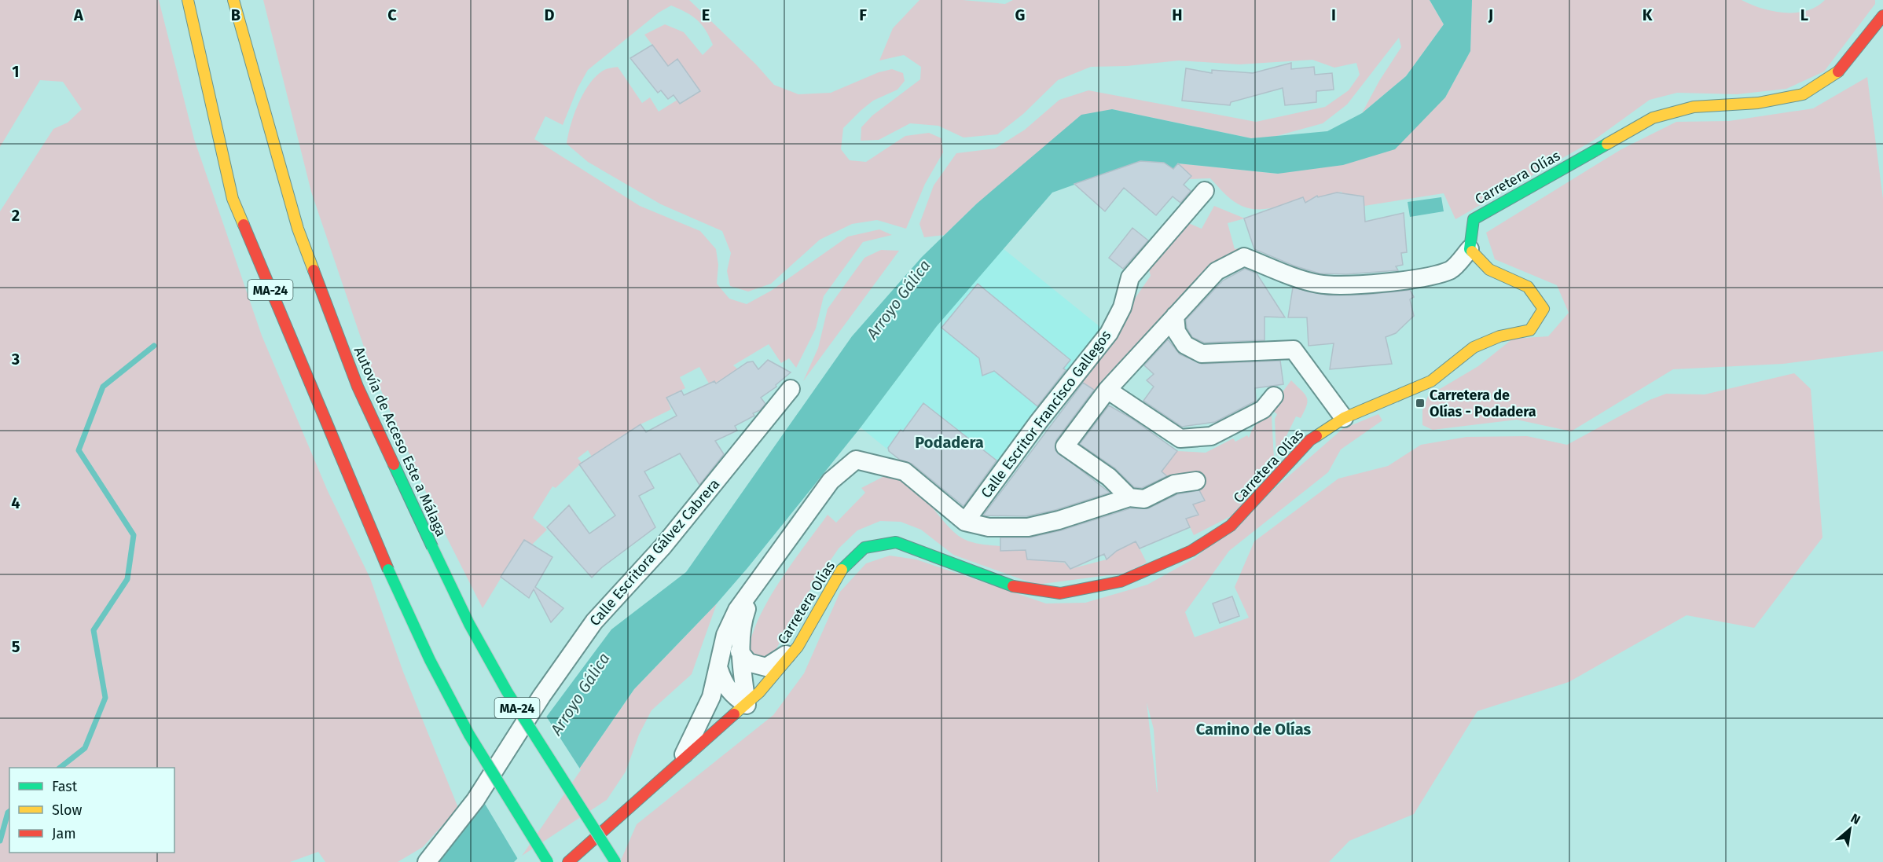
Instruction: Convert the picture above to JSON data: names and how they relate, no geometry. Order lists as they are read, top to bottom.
{
  "streets": {
    "main road": ["Carretera Olías", "MA-24", "Autovía de Acceso Este a Málaga"],
    "street": ["Calle Escritor Francisco Gallegos", "Calle Escritora Gálvez Cabrera"]
  },
  "districts": ["Podadera", "Camino de Olías"],
  "water": ["Arroyo Gálica"],
  "places": {
    "transit": ["Carretera de Olías - Podadera"]
  },
  "legend": ["Fast", "Slow", "Jam"],
  "north": "top right",
  "grid": {
    "columns": [
      "A",
      "B",
      "C",
      "D",
      "E",
      "F",
      "G",
      "H",
      "I",
      "J",
      "K",
      "L"
    ],
    "rows": [
      "1",
      "2",
      "3",
      "4",
      "5"
    ]
  }
}
